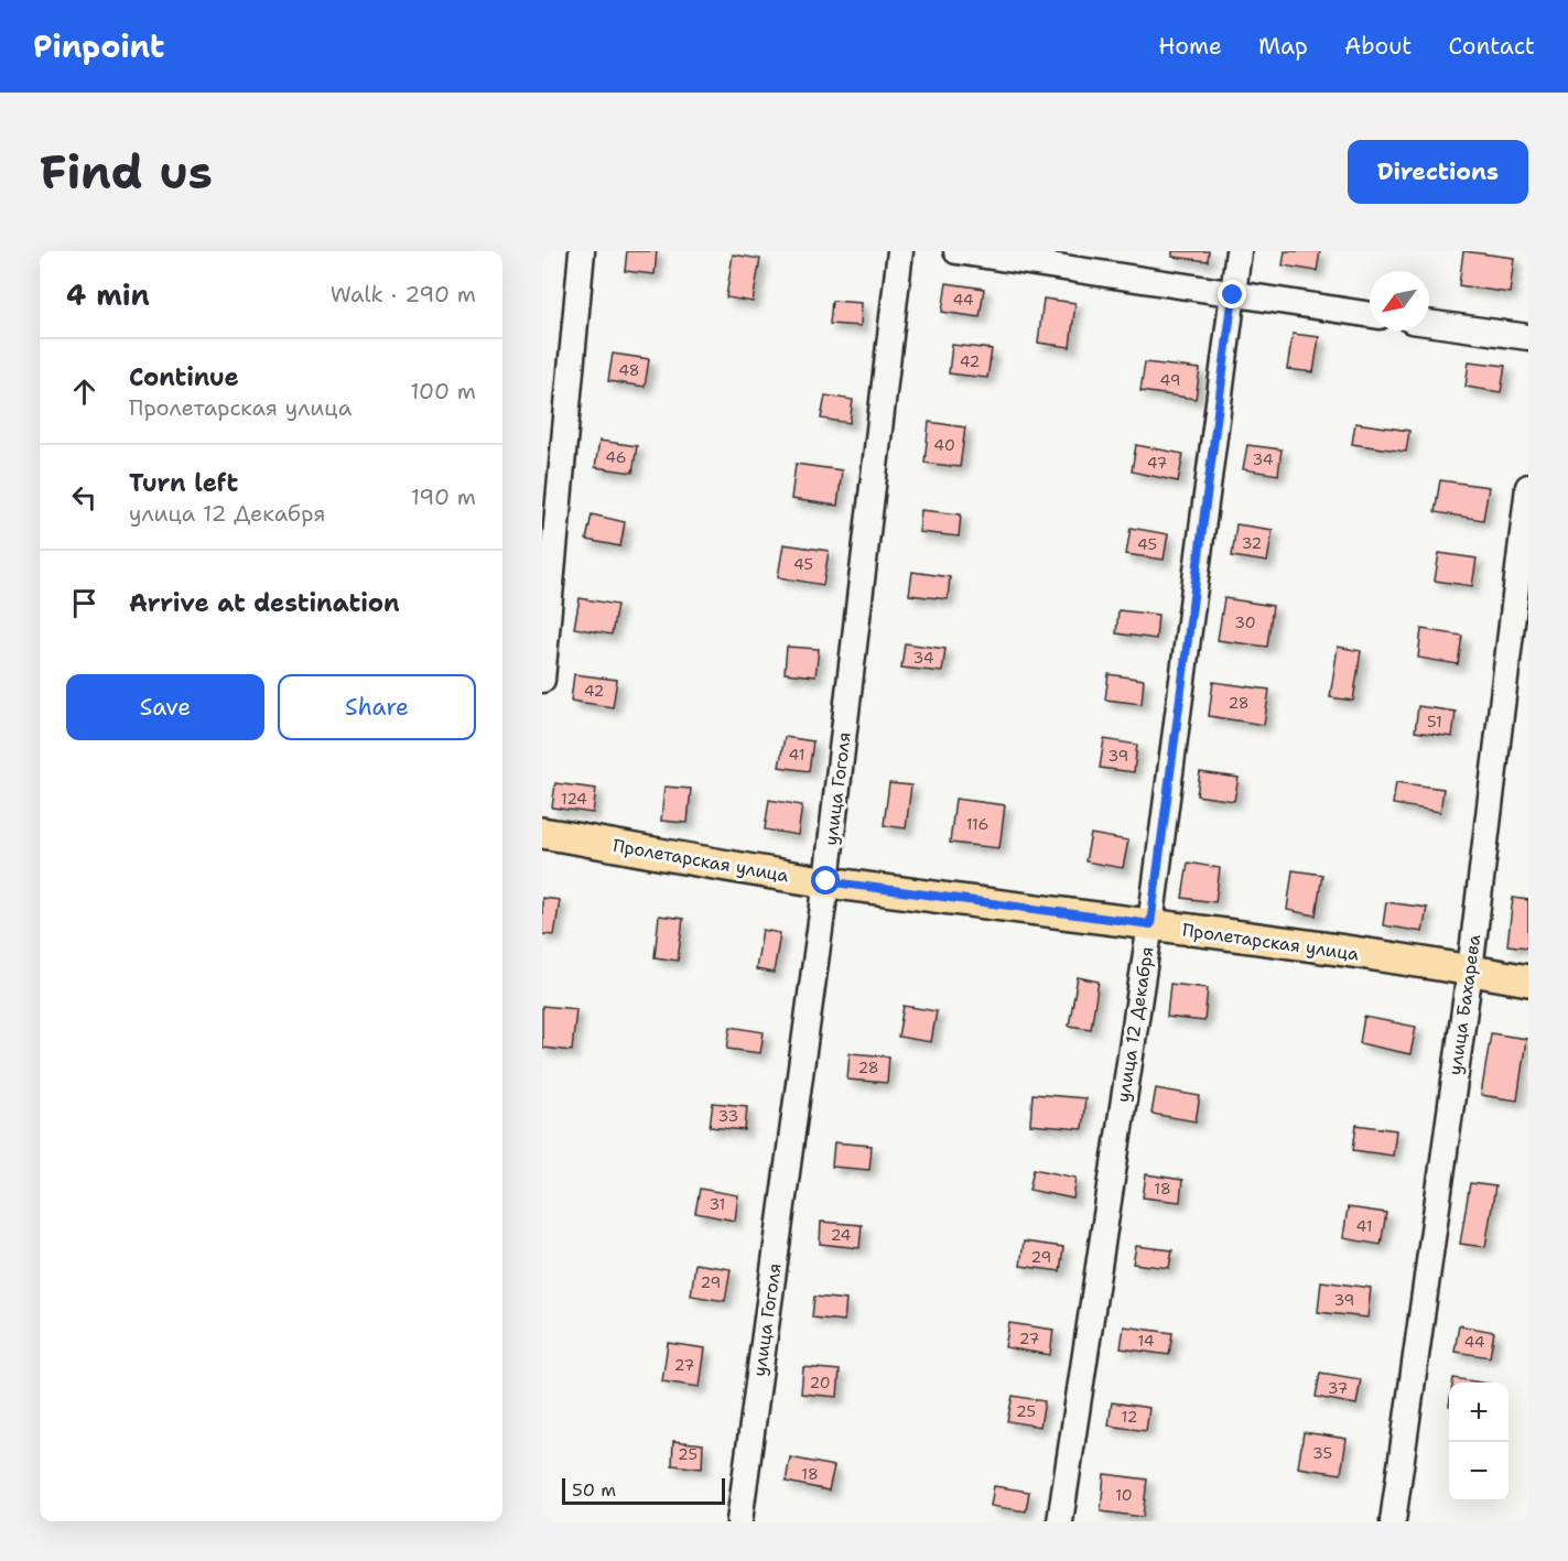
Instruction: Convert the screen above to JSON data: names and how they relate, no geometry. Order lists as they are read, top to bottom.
{
  "streets": {
    "main road": ["Пролетарская улица"],
    "street": ["улица Гоголя", "улица Бахарева", "улица 12 Декабря"]
  },
  "crossings": [
    ["улица Гоголя", "Пролетарская улица"],
    ["Пролетарская улица", "улица Бахарева"],
    ["Пролетарская улица", "улица 12 Декабря"]
  ],
  "house_numbers": [
    "44",
    "42",
    "48",
    "49",
    "40",
    "46",
    "34",
    "47",
    "32",
    "45",
    "45",
    "30",
    "34",
    "42",
    "28",
    "51",
    "41",
    "39",
    "124",
    "116",
    "28",
    "33",
    "18",
    "31",
    "41",
    "24",
    "29",
    "29",
    "39",
    "27",
    "14",
    "44",
    "27",
    "20",
    "37",
    "25",
    "12",
    "35",
    "25",
    "18",
    "10"
  ],
  "scale_bar": "50 m",
  "north": "bottom left",
  "page": {
    "header": "Pinpoint",
    "nav": [
      "Home",
      "Map",
      "About",
      "Contact"
    ],
    "buttons": [
      "Directions",
      ["Save", "Share"]
    ],
    "title": "Find us",
    "heading": ["4 min", "Walk · 290 m"],
    "list": [
      ["Continue", "Пролетарская улица", "100 m"],
      ["Turn left", "улица 12 Декабря", "190 m"],
      "Arrive at destination"
    ],
    "map_buttons": ["+", "−"],
    "scale": "50 m"
  }
}
